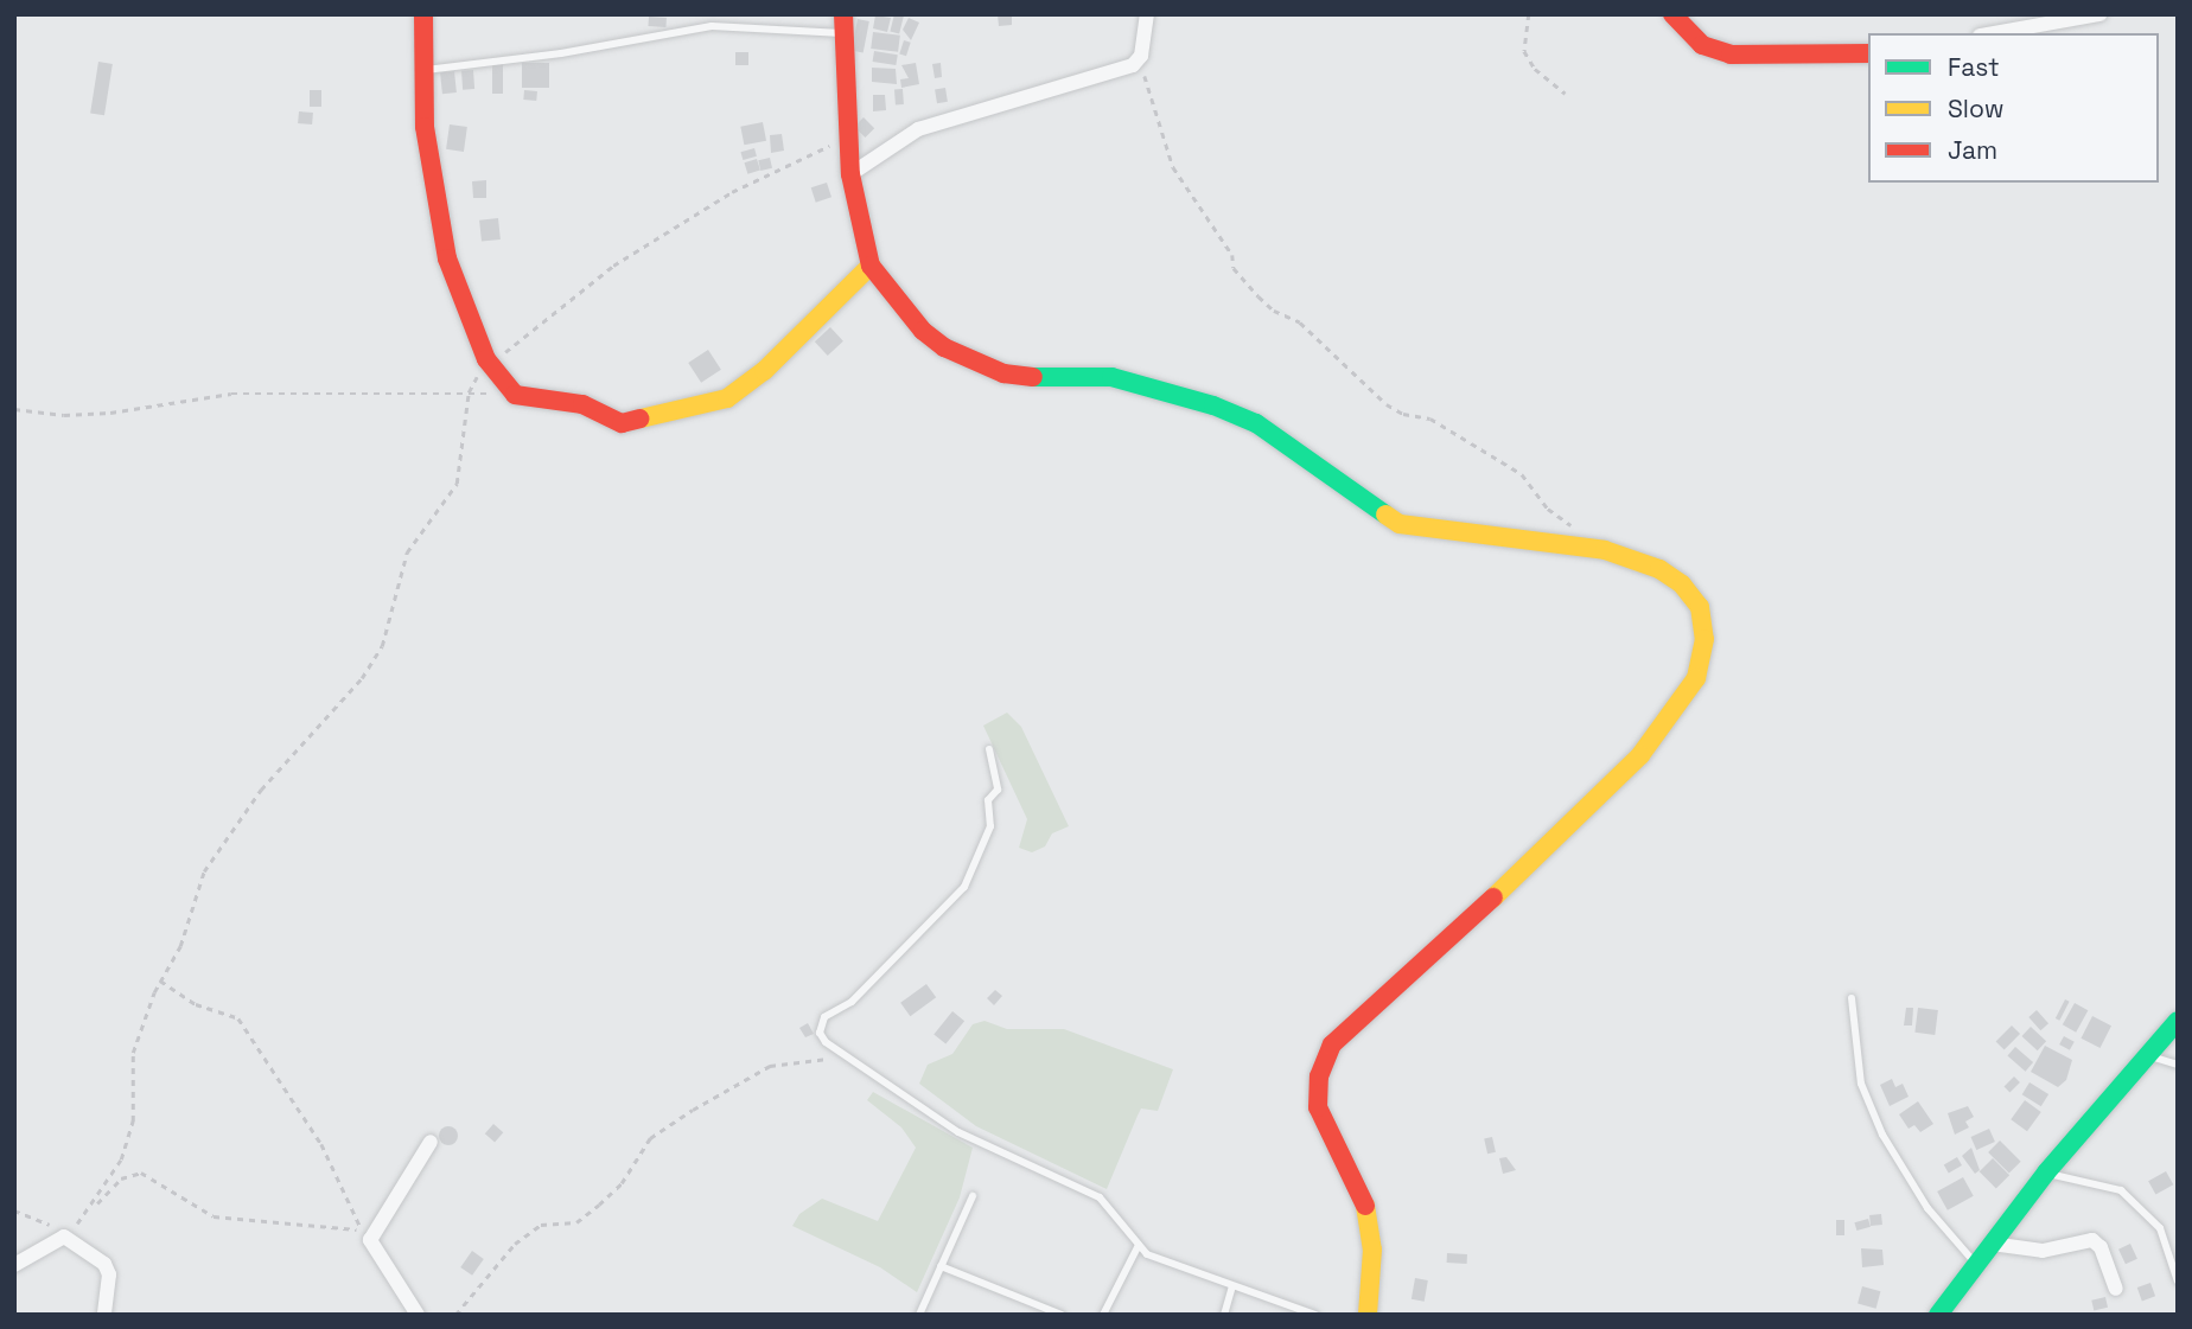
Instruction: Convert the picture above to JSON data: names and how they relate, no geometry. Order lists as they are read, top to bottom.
{
  "legend": ["Fast", "Slow", "Jam"]
}
